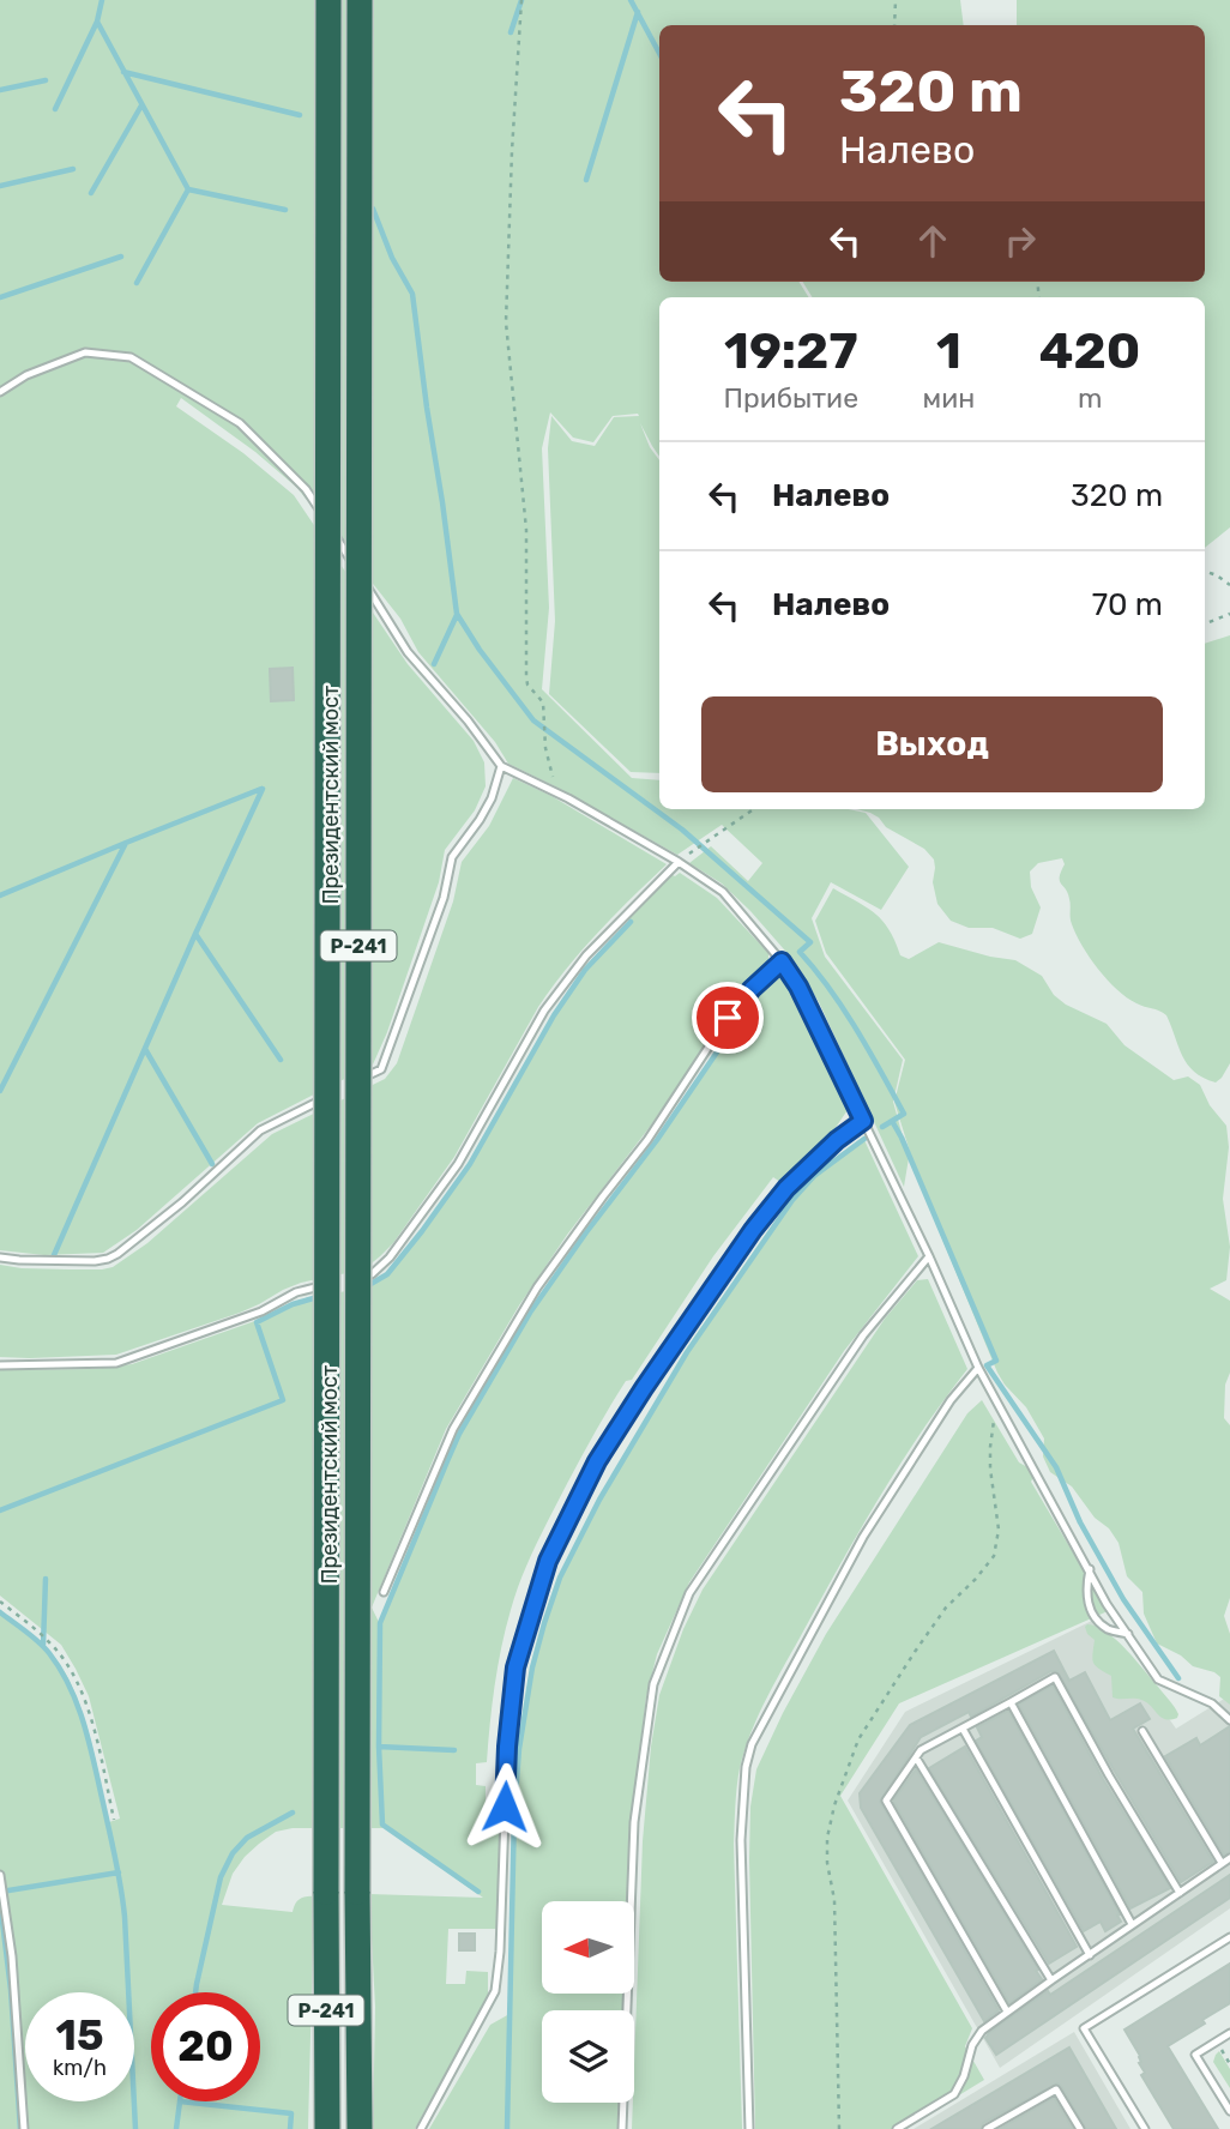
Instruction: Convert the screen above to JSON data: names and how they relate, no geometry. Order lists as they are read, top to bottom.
{
  "streets": {
    "highway": ["Президентский мост", "Р-241"]
  },
  "north": "left",
  "page": {
    "turn": ["320 m", "Налево"],
    "eta": [
      "19:27",
      "Прибытие",
      "1",
      "мин",
      "420",
      "m"
    ],
    "list": [
      {
        "name": "Налево",
        "value": "320 m"
      },
      {
        "name": "Налево",
        "value": "70 m"
      }
    ],
    "buttons": "Выход",
    "speed": "15 km/h",
    "limit": "20"
  }
}
